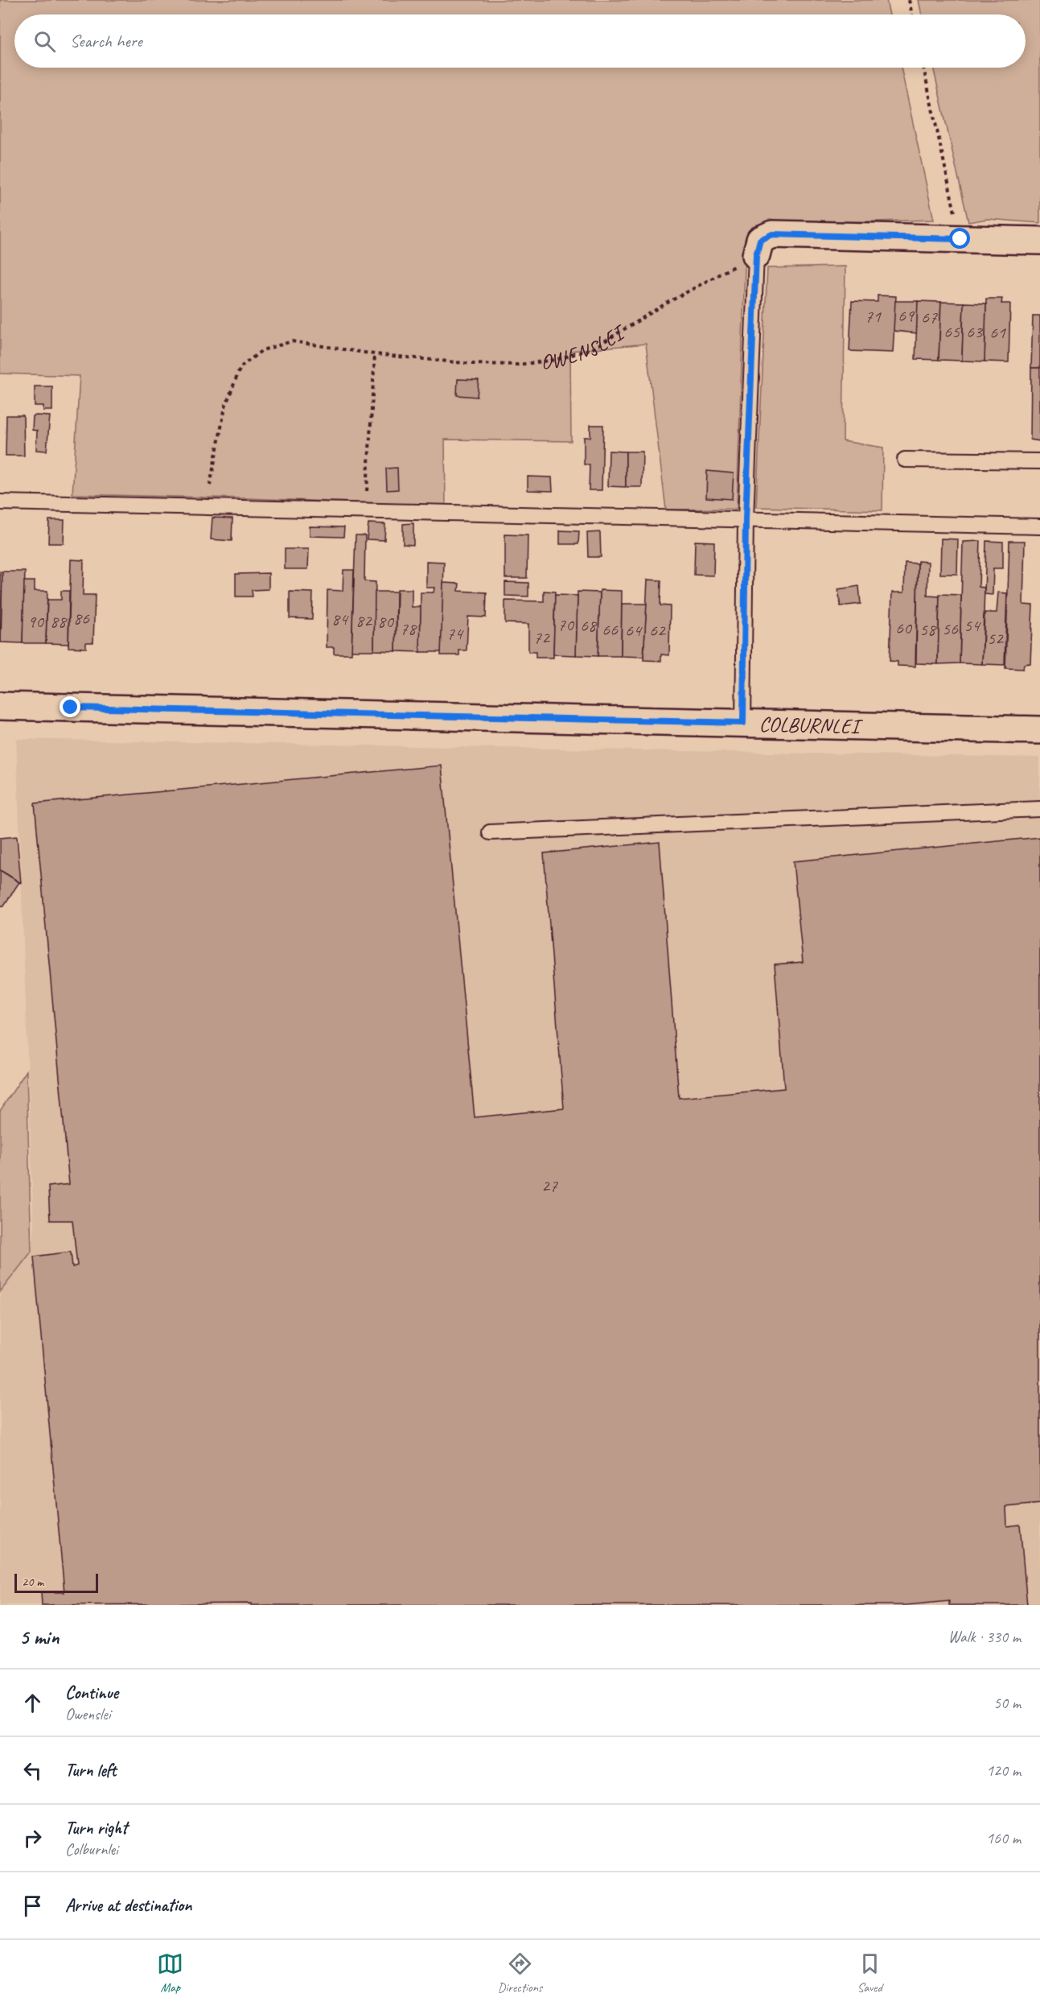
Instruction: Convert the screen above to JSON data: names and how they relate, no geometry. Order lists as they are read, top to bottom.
{
  "streets": {
    "street": ["COLBURNLEI"],
    "path": ["OWENSLEI"]
  },
  "house_numbers": [
    "69",
    "71",
    "67",
    "65",
    "63",
    "61",
    "86",
    "84",
    "82",
    "90",
    "88",
    "80",
    "70",
    "68",
    "54",
    "60",
    "78",
    "56",
    "66",
    "58",
    "64",
    "62",
    "74",
    "72",
    "52",
    "27"
  ],
  "scale_bar": "20 m",
  "page": {
    "search": "Search here",
    "scale": "20 m",
    "heading": ["5 min", "Walk · 330 m"],
    "list": [
      ["Continue", "Owenslei", "50 m"],
      ["Turn left", "120 m"],
      ["Turn right", "Colburnlei", "160 m"],
      "Arrive at destination"
    ],
    "nav": ["Map", "Directions", "Saved"]
  }
}
